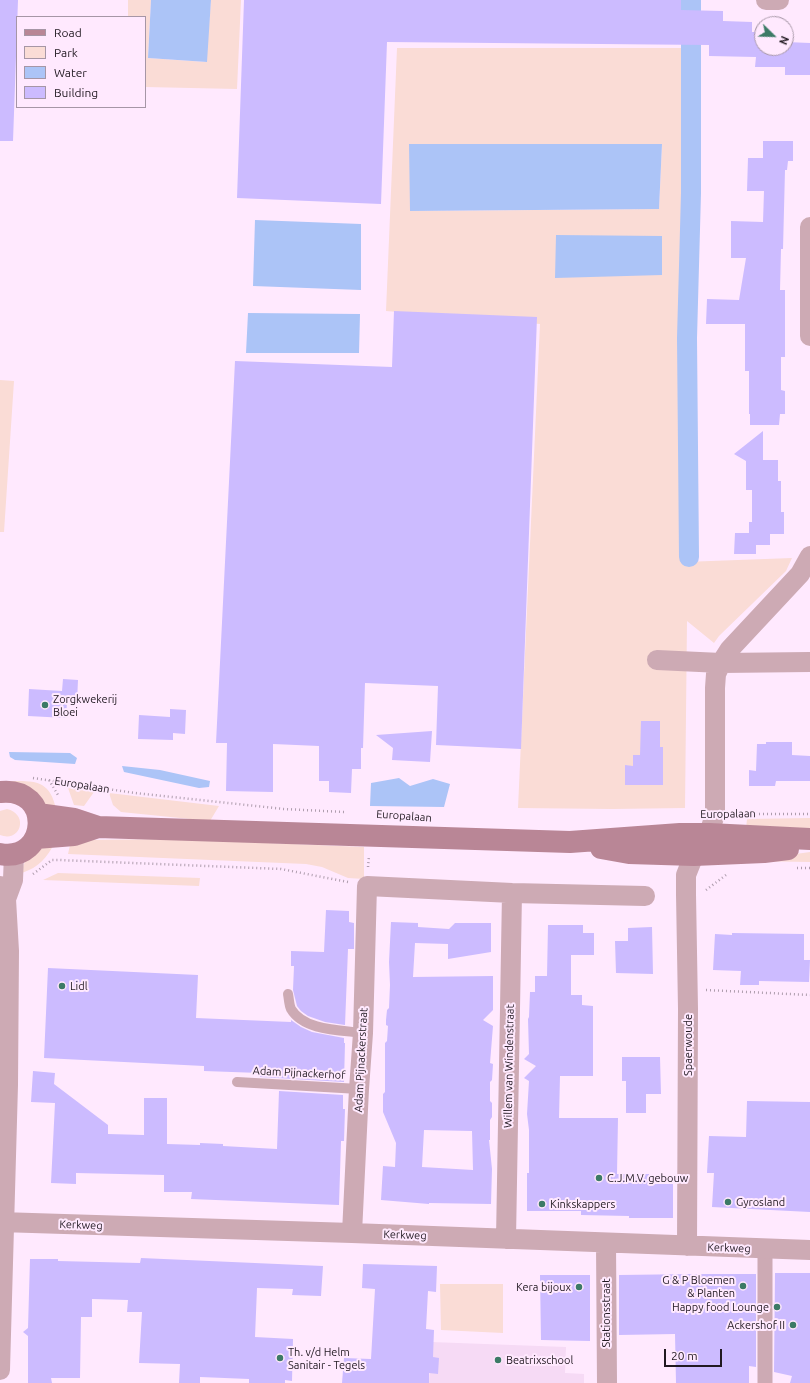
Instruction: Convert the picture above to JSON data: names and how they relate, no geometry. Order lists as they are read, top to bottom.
{
  "streets": {
    "main road": ["Europalaan"],
    "street": [
      "Spaerwoude",
      "Adam Pijnackerstraat",
      "Willem van Windenstraat",
      "Kerkweg",
      "Stationsstraat"
    ],
    "lane": ["Adam Pijnackerhof"]
  },
  "crossings": [
    ["Europalaan", "Spaerwoude"],
    ["Spaerwoude", "Kerkweg"],
    ["Adam Pijnackerstraat", "Adam Pijnackerhof"],
    ["Adam Pijnackerstraat", "Kerkweg"],
    ["Willem van Windenstraat", "Kerkweg"],
    ["Kerkweg", "Stationsstraat"]
  ],
  "places": [
    "Zorgkwekerij Bloei",
    "Lidl",
    "C.J.M.V. gebouw",
    "Gyrosland",
    "Kinkskappers",
    "G & P Bloemen & Planten",
    "Kera bijoux",
    "Happy food Lounge",
    "Ackershof II",
    "Th. v/d Helm Sanitair - Tegels",
    "Beatrixschool"
  ],
  "legend": [
    "Road",
    "Park",
    "Water",
    "Building"
  ],
  "scale_bar": "20 m",
  "north": "bottom right"
}
